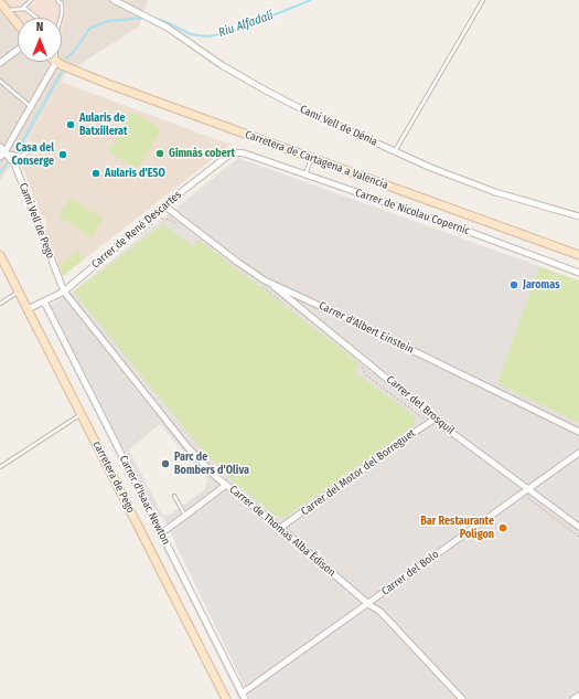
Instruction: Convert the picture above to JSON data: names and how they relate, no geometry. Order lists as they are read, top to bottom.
{
  "streets": {
    "main road": ["Carretera de Cartagena a Valencia", "carretera de Pego"],
    "street": [
      "Camí Vell de Dénia",
      "Carrer de Nicolau Copernic",
      "Camí Vell de Pego",
      "Carrer de René Descartes",
      "Carrer d'Albert Einstein",
      "Carrer del Brosquil",
      "Carrer del Motor del Borreguet",
      "Carrer d'Isaac Newton",
      "Carrer de Thomas Alba Édison",
      "Carrer del Bolo"
    ]
  },
  "crossings": [
    ["Carrer de Nicolau Copernic", "Carrer de René Descartes"],
    ["Camí Vell de Pego", "Carrer de René Descartes"],
    ["Camí Vell de Pego", "Carrer de Thomas Alba Édison"],
    ["Carrer de René Descartes", "Carrer d'Albert Einstein"],
    ["Carrer de René Descartes", "carretera de Pego"],
    ["Carrer de René Descartes", "Carrer d'Isaac Newton"],
    ["Carrer de René Descartes", "Carrer de Thomas Alba Édison"],
    ["Carrer d'Albert Einstein", "Carrer del Brosquil"],
    ["Carrer del Brosquil", "Carrer del Motor del Borreguet"],
    ["Carrer del Brosquil", "Carrer del Bolo"],
    ["Carrer del Motor del Borreguet", "Carrer de Thomas Alba Édison"],
    ["Carrer d'Isaac Newton", "Carrer del Bolo"],
    ["Carrer de Thomas Alba Édison", "Carrer del Bolo"]
  ],
  "water": ["Riu Alfadalí"],
  "places": [
    "Aularis de Batxiilerat",
    "Gimnàs cobert",
    "Casa del Conserge",
    "Aularis d'ESO",
    "Jaromas",
    "Parc de Bombers d'Oliva",
    "Bar Restaurante Polígon"
  ],
  "north": "top"
}
